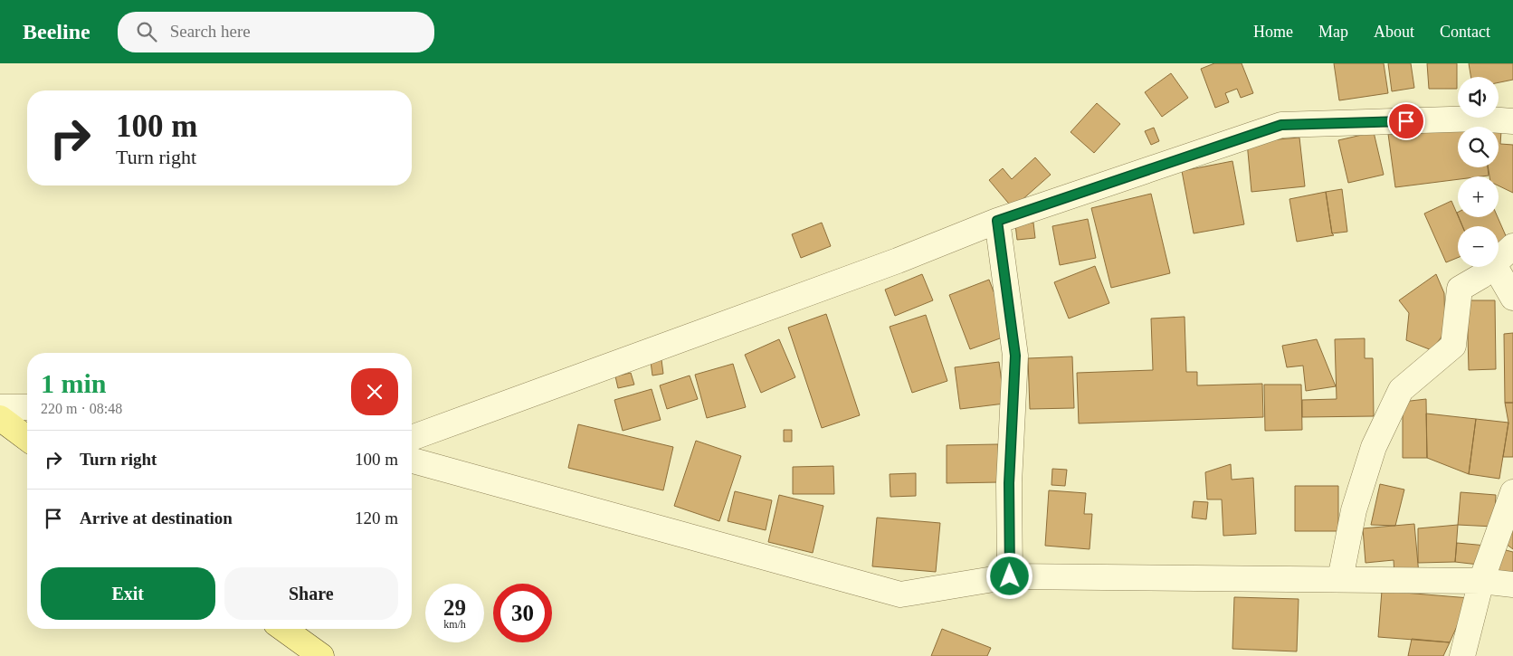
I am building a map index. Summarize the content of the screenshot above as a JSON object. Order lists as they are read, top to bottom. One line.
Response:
{"page":{"header":"Beeline","search":"Search here","nav":["Home","Map","About","Contact"],"map_buttons":["+","−"],"turn":["100 m","Turn right"],"heading":["1 min","220 m · 08:48"],"list":[{"name":"Turn right","value":"100 m"},{"name":"Arrive at destination","value":"120 m"}],"buttons":["Exit","Share"],"speed":"29 km/h","limit":"30"}}
